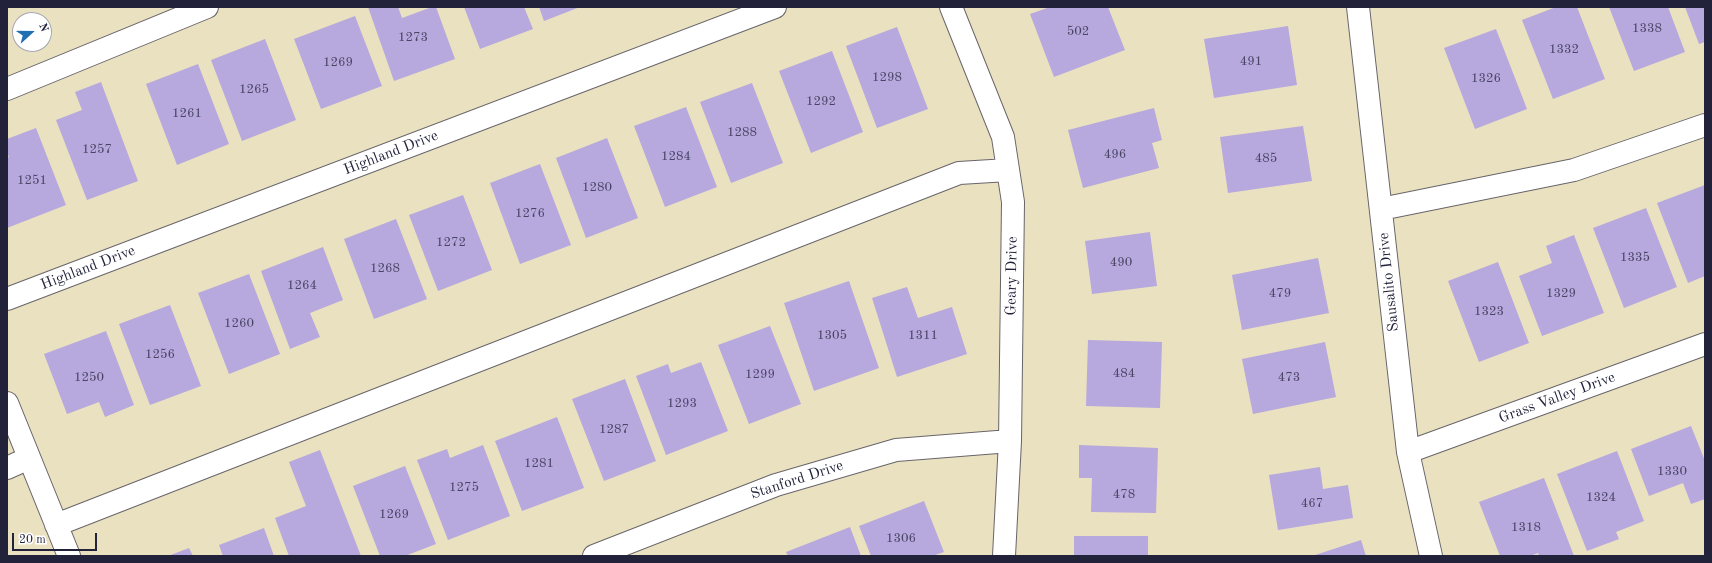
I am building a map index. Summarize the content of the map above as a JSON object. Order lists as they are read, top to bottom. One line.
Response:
{"streets":{"street":["Highland Drive","Geary Drive","Sausalito Drive","Grass Valley Drive","Stanford Drive"]},"crossings":[["Geary Drive","Stanford Drive"],["Sausalito Drive","Grass Valley Drive"]],"house_numbers":["1338","502","1273","1332","491","1269","1298","1326","1265","1292","1261","1288","1257","496","1284","485","1251","1280","1276","1272","1335","490","1268","1264","479","1329","1323","1260","1305","1311","1256","484","1299","1250","473","1293","1287","1281","1330","1275","478","1324","467","1269","1318","1306"],"scale_bar":"20 m","north":"right"}
